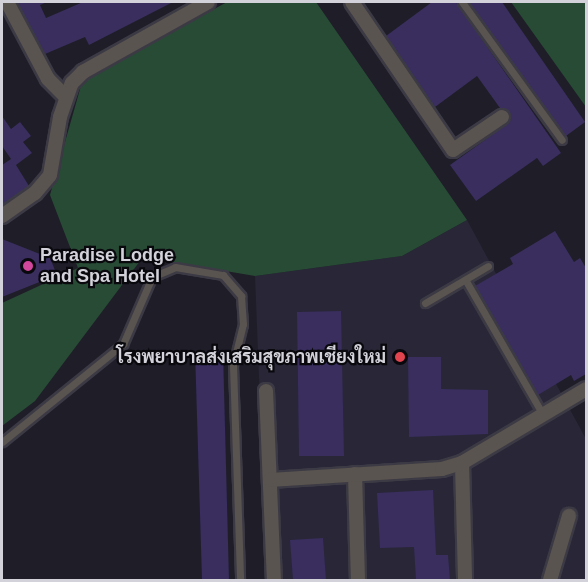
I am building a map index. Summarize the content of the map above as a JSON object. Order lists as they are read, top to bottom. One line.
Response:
{"places":["Paradise Lodge and Spa Hotel","โรงพยาบาลส่งเสริมสุขภาพเชียงใหม่"]}
